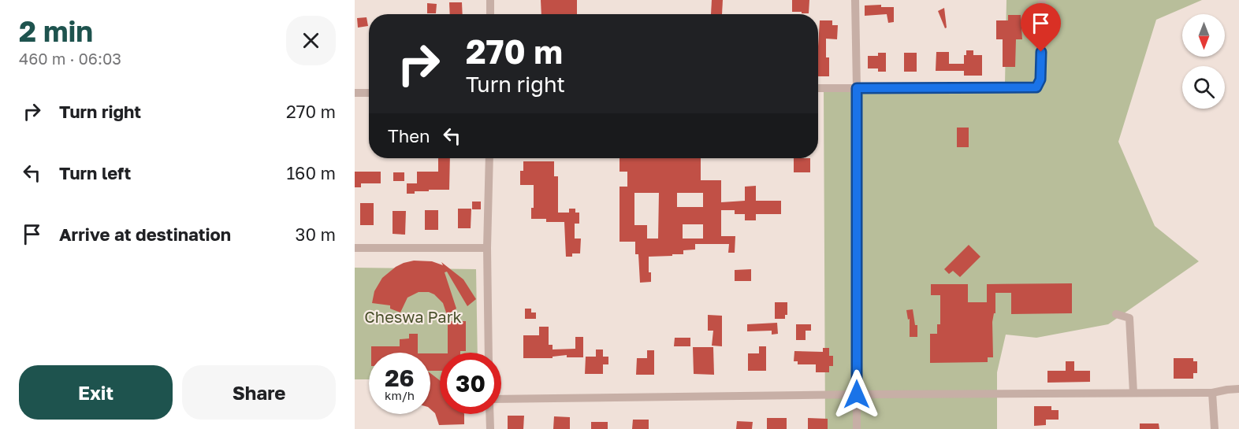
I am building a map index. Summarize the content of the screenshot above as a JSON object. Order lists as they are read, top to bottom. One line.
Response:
{"parks":["Cheswa Park"],"north":"bottom","page":{"heading":["2 min","460 m · 06:03"],"turn":["270 m","Turn right"],"list":[{"name":"Turn right","value":"270 m"},{"name":"Turn left","value":"160 m"},{"name":"Arrive at destination","value":"30 m"}],"then":"Then","speed":"26 km/h","limit":"30","buttons":["Exit","Share"]}}
